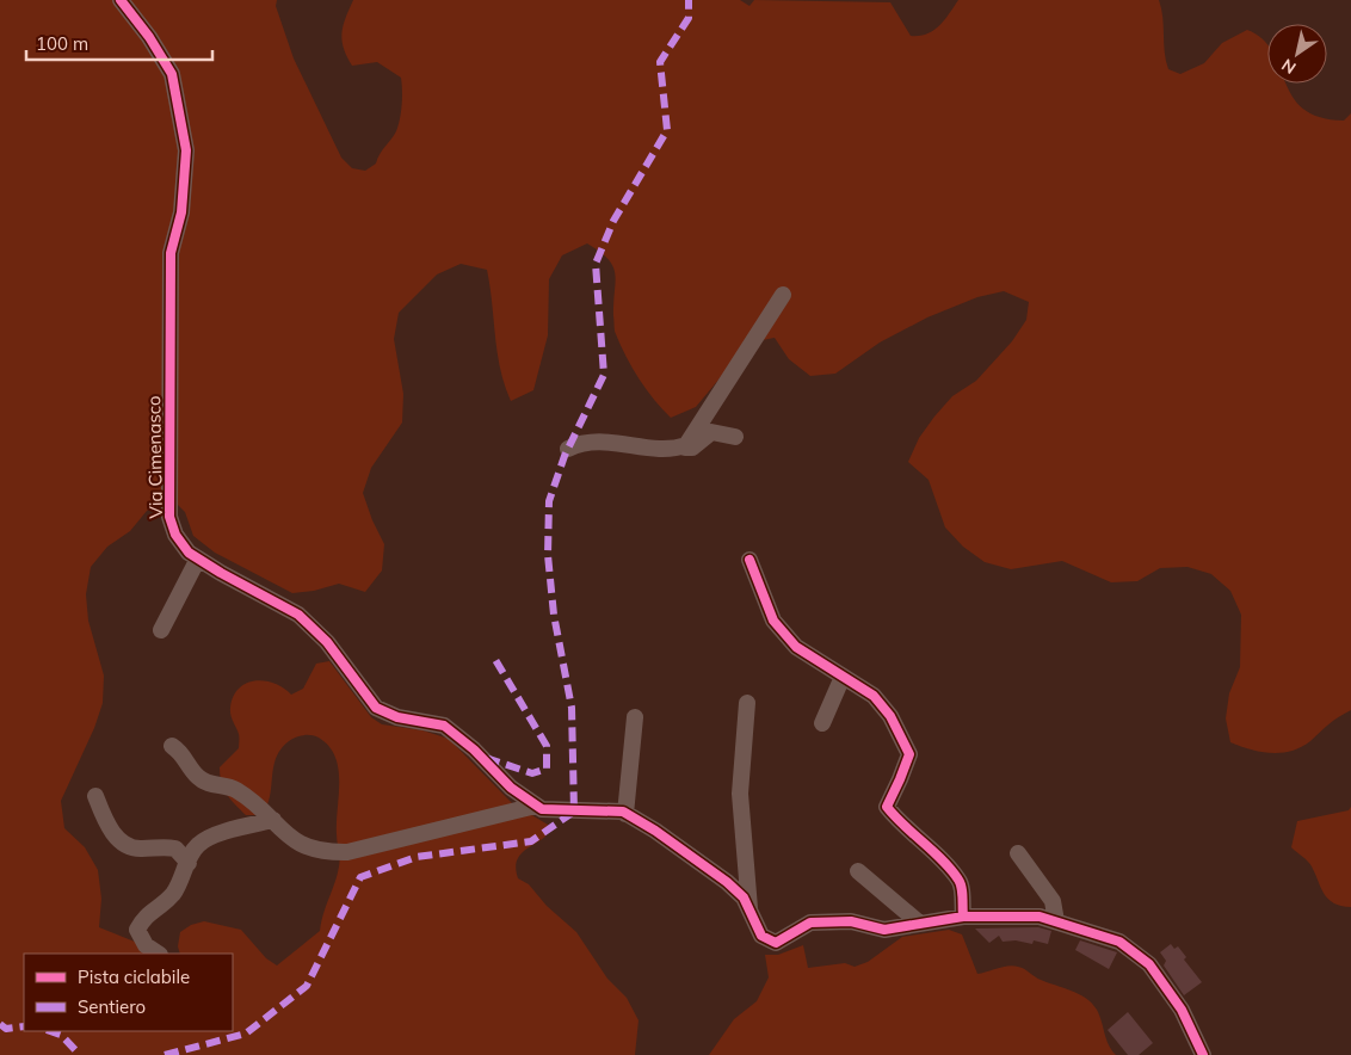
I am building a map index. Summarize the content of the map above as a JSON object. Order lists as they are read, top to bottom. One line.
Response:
{"streets":{"street":["Via Cimenasco"]},"legend":["Pista ciclabile","Sentiero"],"scale_bar":"100 m","north":"bottom left"}
